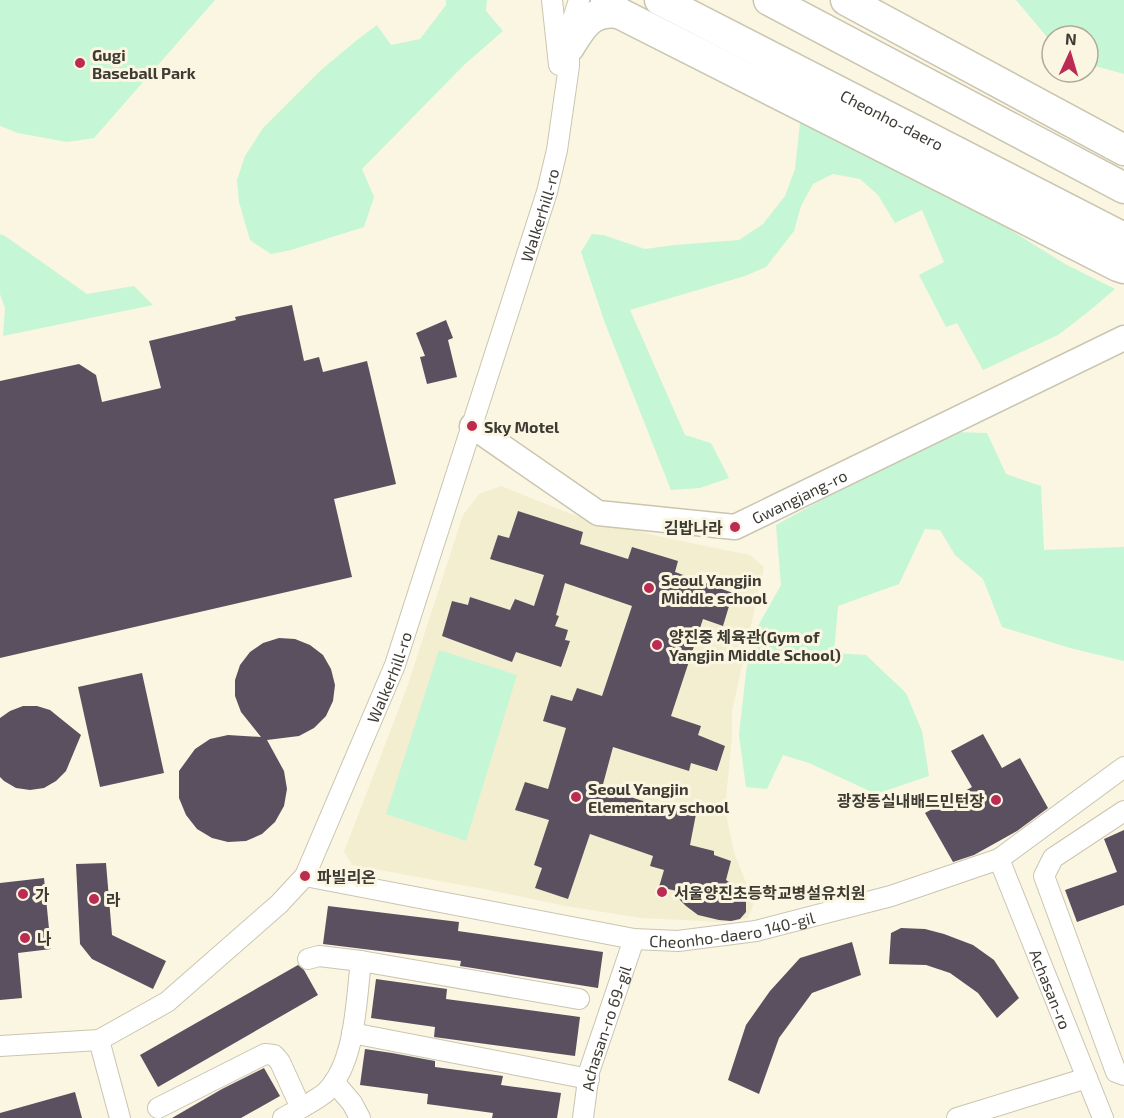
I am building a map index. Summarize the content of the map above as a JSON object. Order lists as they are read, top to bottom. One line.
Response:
{"streets":{"main road":["Cheonho-daero"],"street":["Walkerhill-ro","Gwangjang-ro","Cheonho-daero 140-gil","Achasan-ro","Achasan-ro 69-gil"]},"crossings":[["Walkerhill-ro","Gwangjang-ro"],["Walkerhill-ro","Cheonho-daero 140-gil"],["Cheonho-daero 140-gil","Achasan-ro"],["Cheonho-daero 140-gil","Achasan-ro 69-gil"]],"places":["Gugi Baseball Park","Sky Motel","김밥나라","Seoul Yangjin Middle school","양진중 체육관(Gym of Yangjin Middle School)","Seoul Yangjin Elementary school","광장동실내배드민턴장","파빌리온","서울양진초등학교병설유치원","가","라","나"],"north":"top"}
